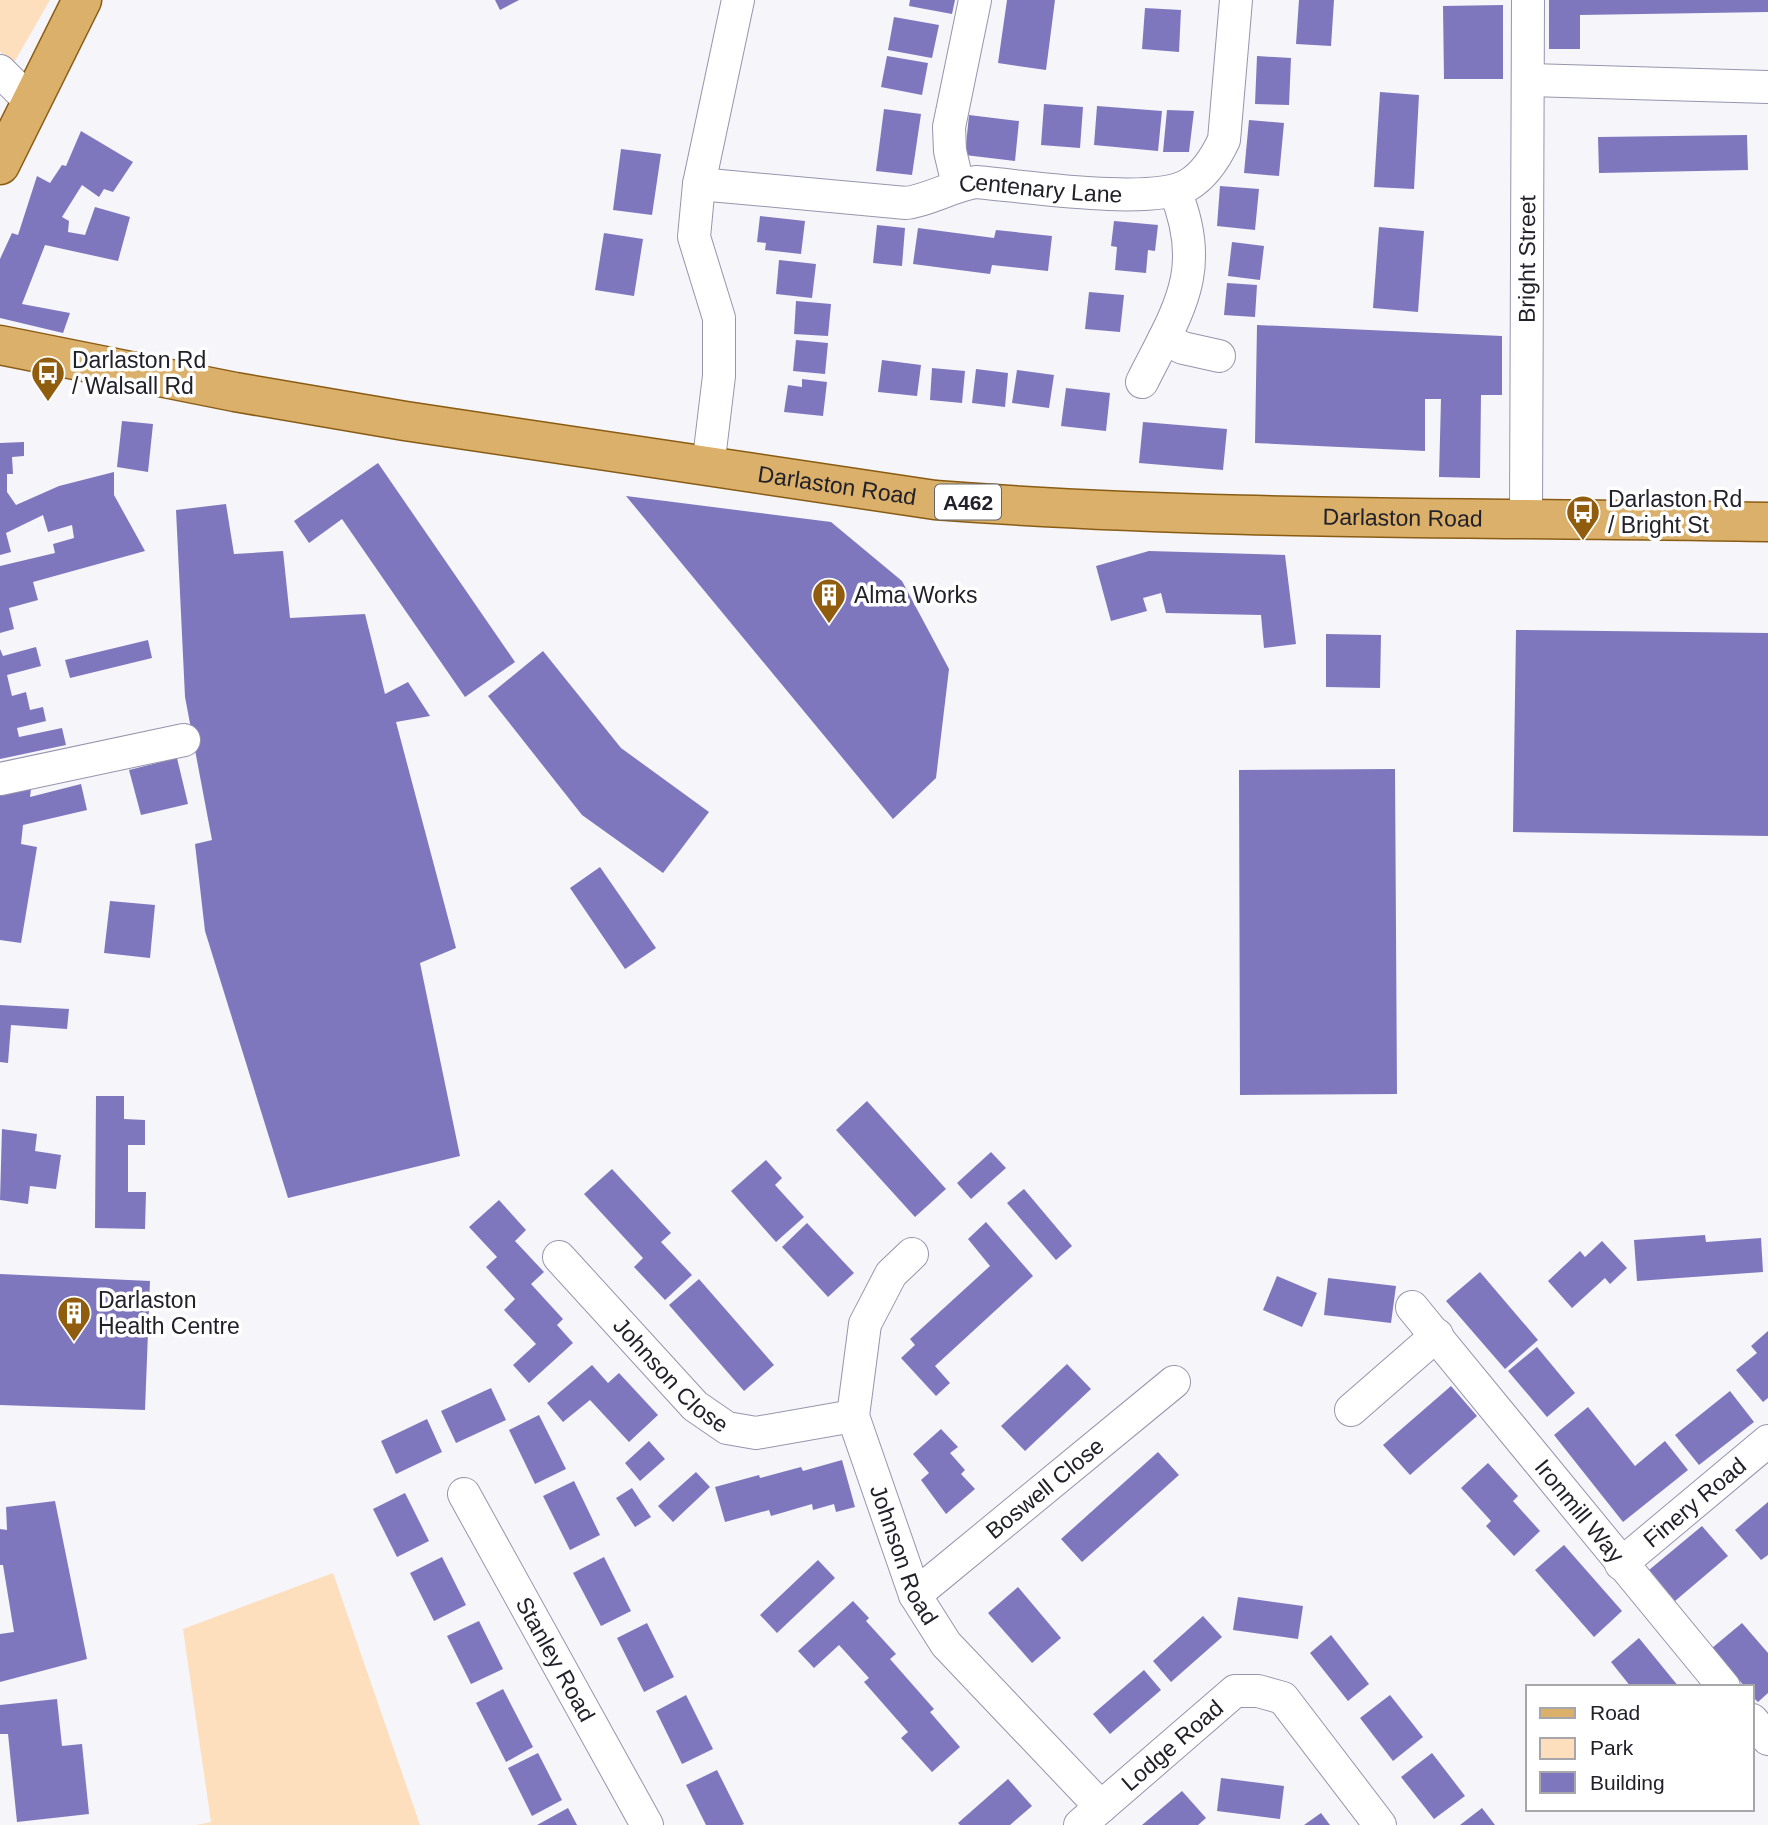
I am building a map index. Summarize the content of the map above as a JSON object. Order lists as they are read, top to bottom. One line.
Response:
{"streets":{"main road":["Darlaston Road","A462"],"street":["Centenary Lane","Bright Street","Johnson Close","Boswell Close","Finery Road","Ironmill Way","Johnson Road","Stanley Road","Lodge Road"]},"crossings":[["Bright Street","Darlaston Road"],["Johnson Close","Johnson Road"],["Boswell Close","Johnson Road"],["Finery Road","Ironmill Way"],["Johnson Road","Lodge Road"]],"places":{"bus stop":["Darlaston Rd / Walsall Rd","Darlaston Rd / Bright St"],"building":["Alma Works","Darlaston Health Centre"]},"legend":["Road","Park","Building"]}
